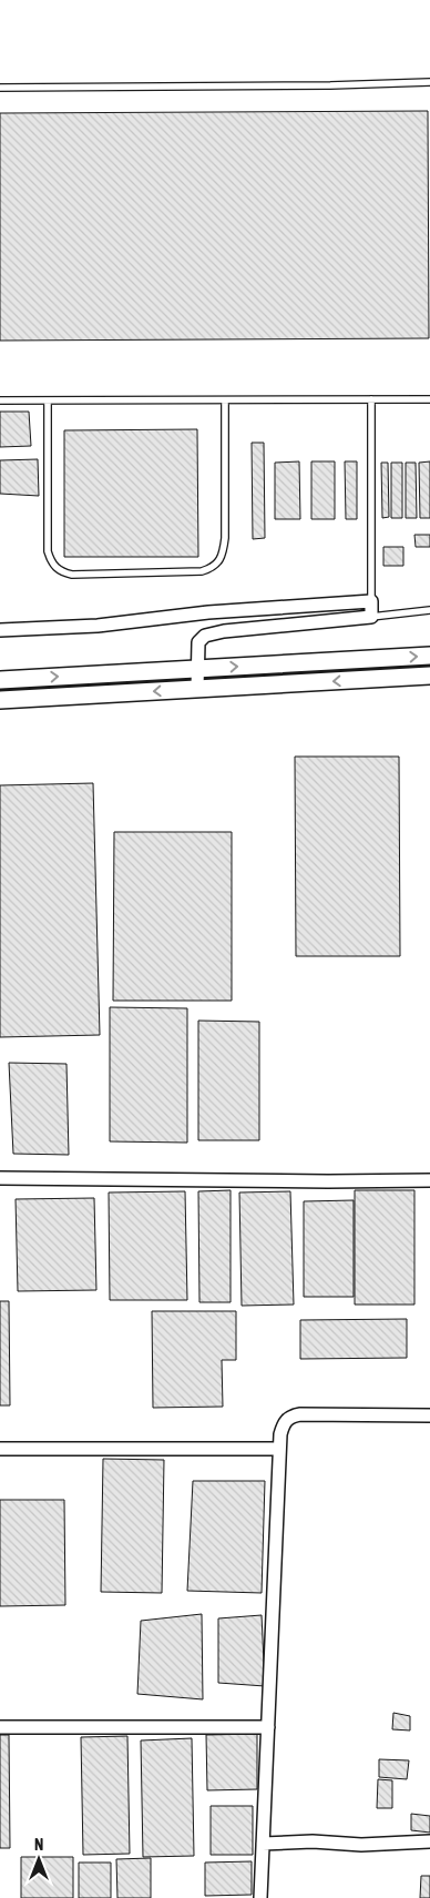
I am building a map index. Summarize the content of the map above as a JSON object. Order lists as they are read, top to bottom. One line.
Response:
{"north":"top"}
